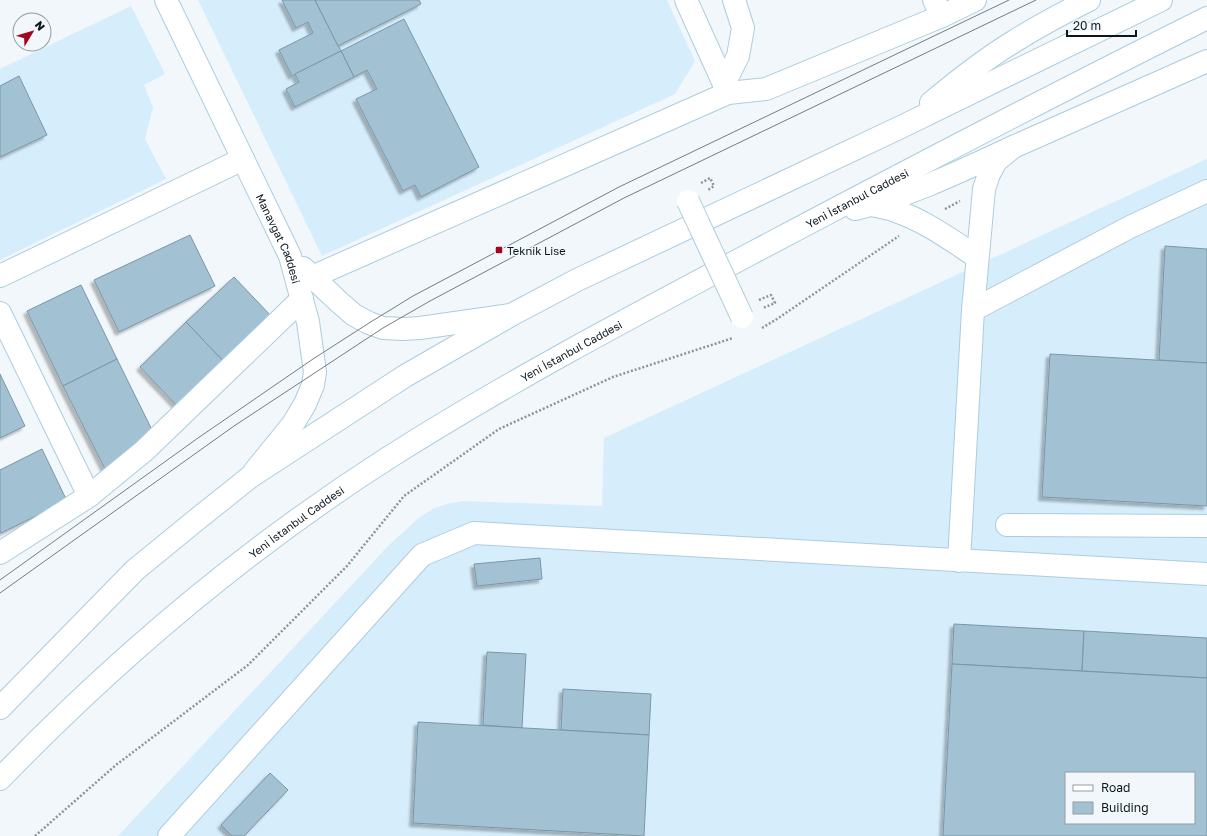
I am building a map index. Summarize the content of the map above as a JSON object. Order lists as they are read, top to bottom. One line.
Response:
{"streets":{"main road":["Yeni İstanbul Caddesi","Manavgat Caddesi"]},"places":{"transit":["Teknik Lise"]},"legend":["Road","Building"],"scale_bar":"20 m","north":"top right"}
